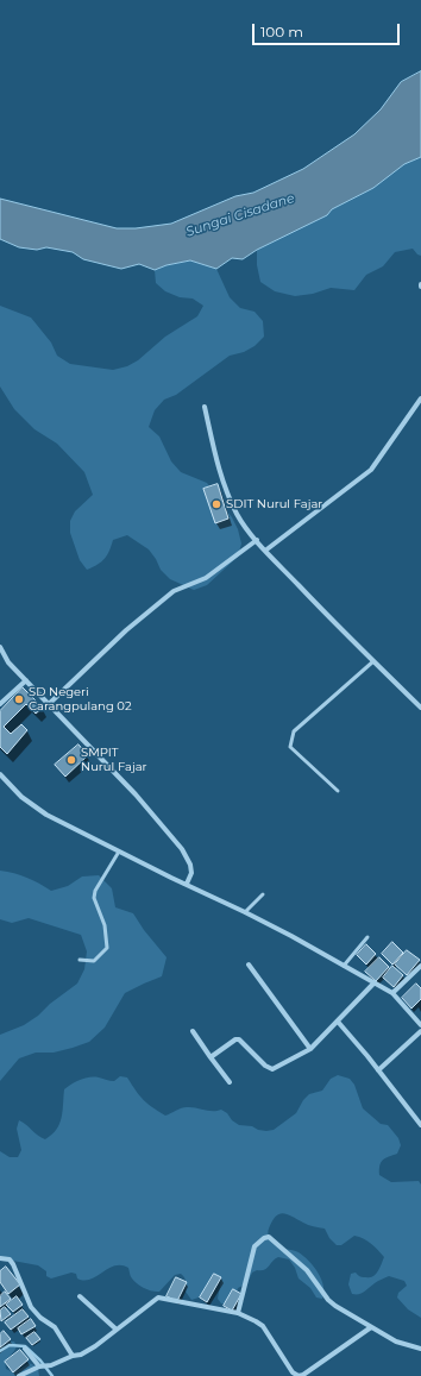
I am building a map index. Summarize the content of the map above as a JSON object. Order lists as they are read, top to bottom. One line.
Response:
{"water":["Sungai Cisadane"],"places":["SDIT Nurul Fajar","SD Negeri Carangpulang 02","SMPIT Nurul Fajar"],"scale_bar":"100 m"}
